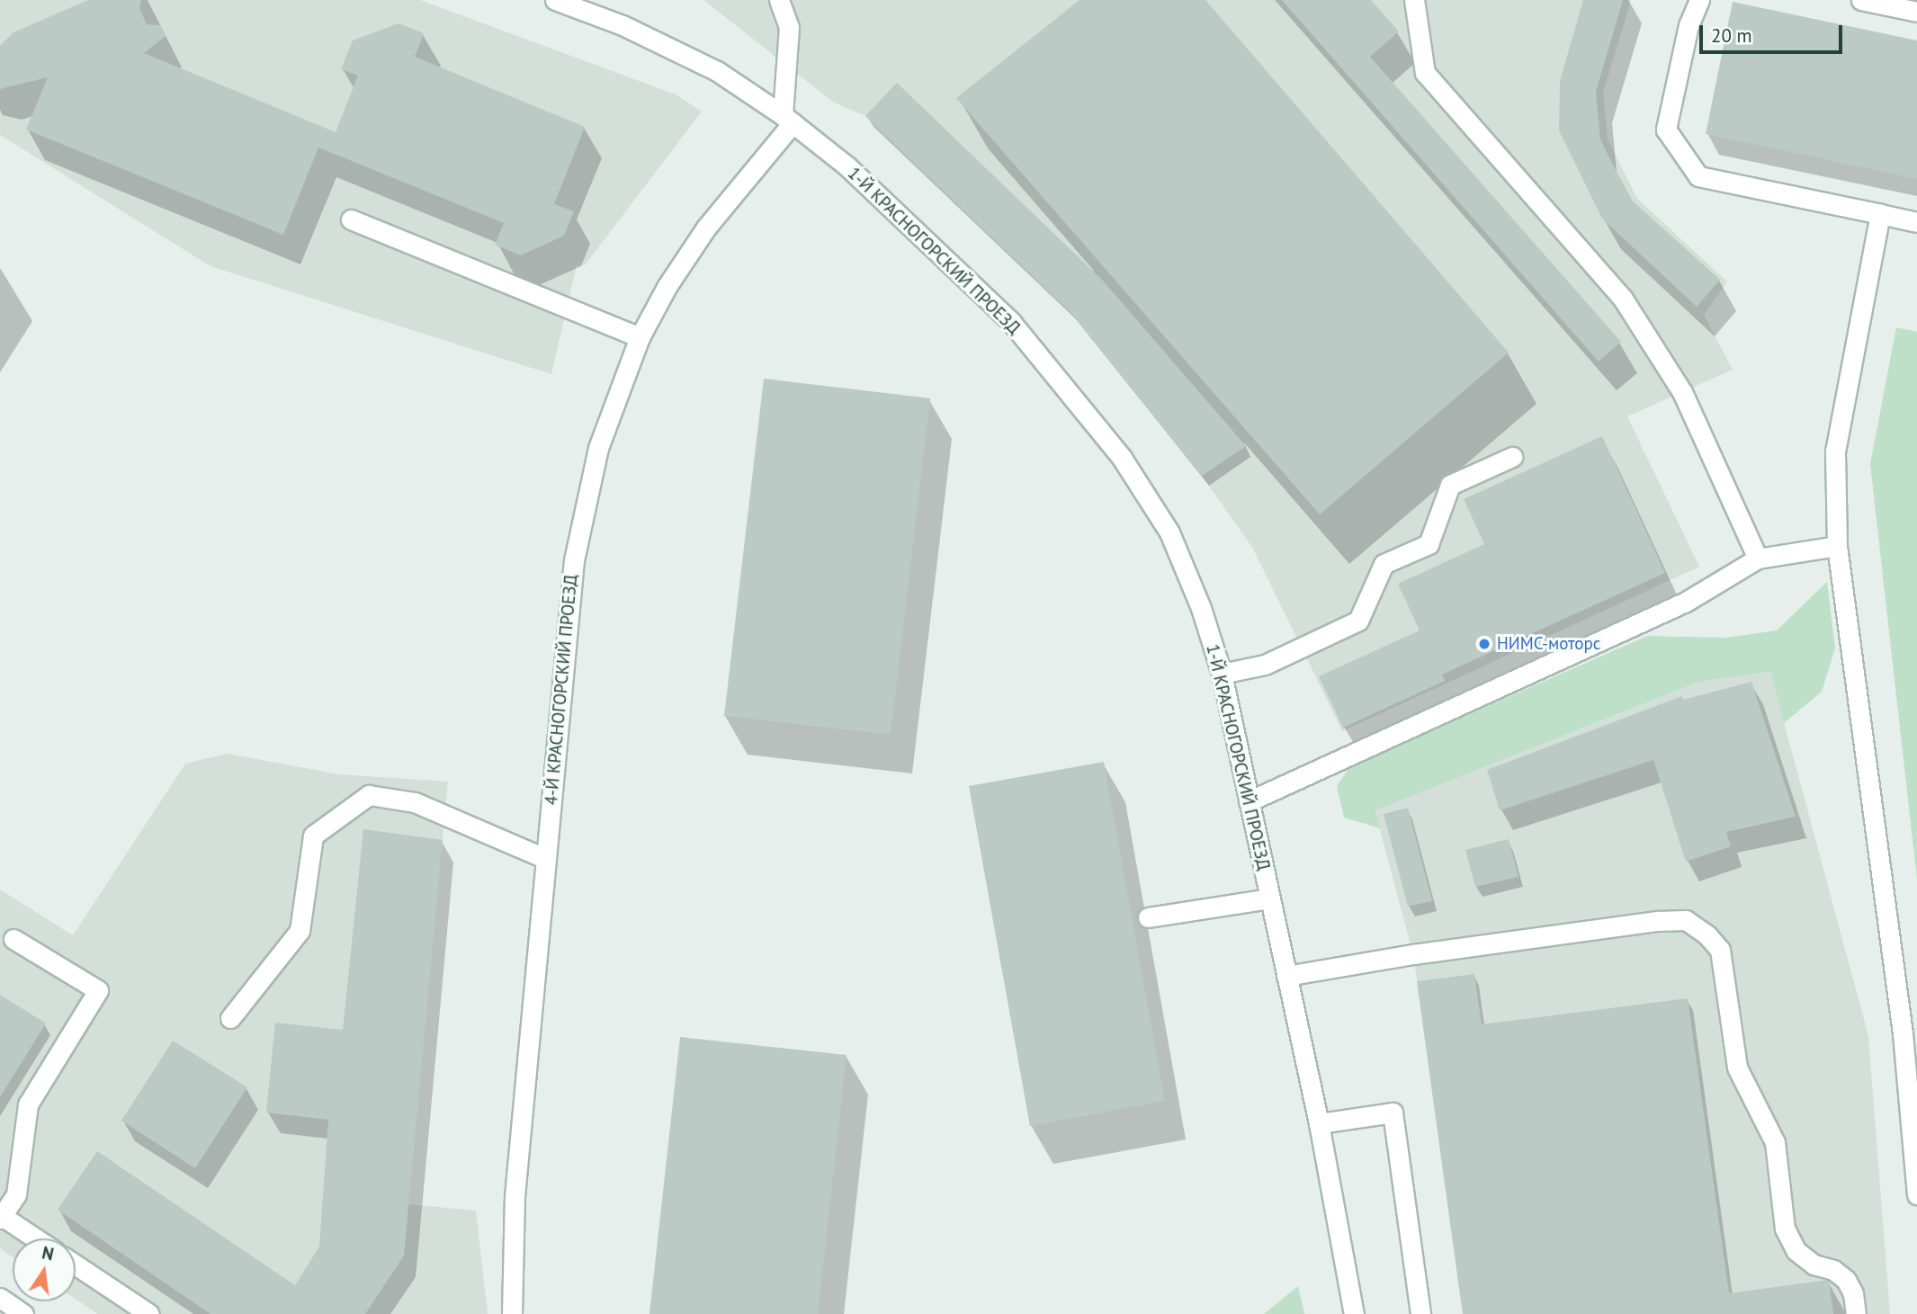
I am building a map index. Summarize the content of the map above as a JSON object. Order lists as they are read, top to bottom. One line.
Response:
{"streets":{"street":["1-Й КРАСНОГОРСКИЙ ПРОЕЗД","4-Й КРАСНОГОРСКИЙ ПРОЕЗД"]},"crossings":[["1-Й КРАСНОГОРСКИЙ ПРОЕЗД","4-Й КРАСНОГОРСКИЙ ПРОЕЗД"]],"places":["НИМС-моторс"],"scale_bar":"20 m","north":"top"}
